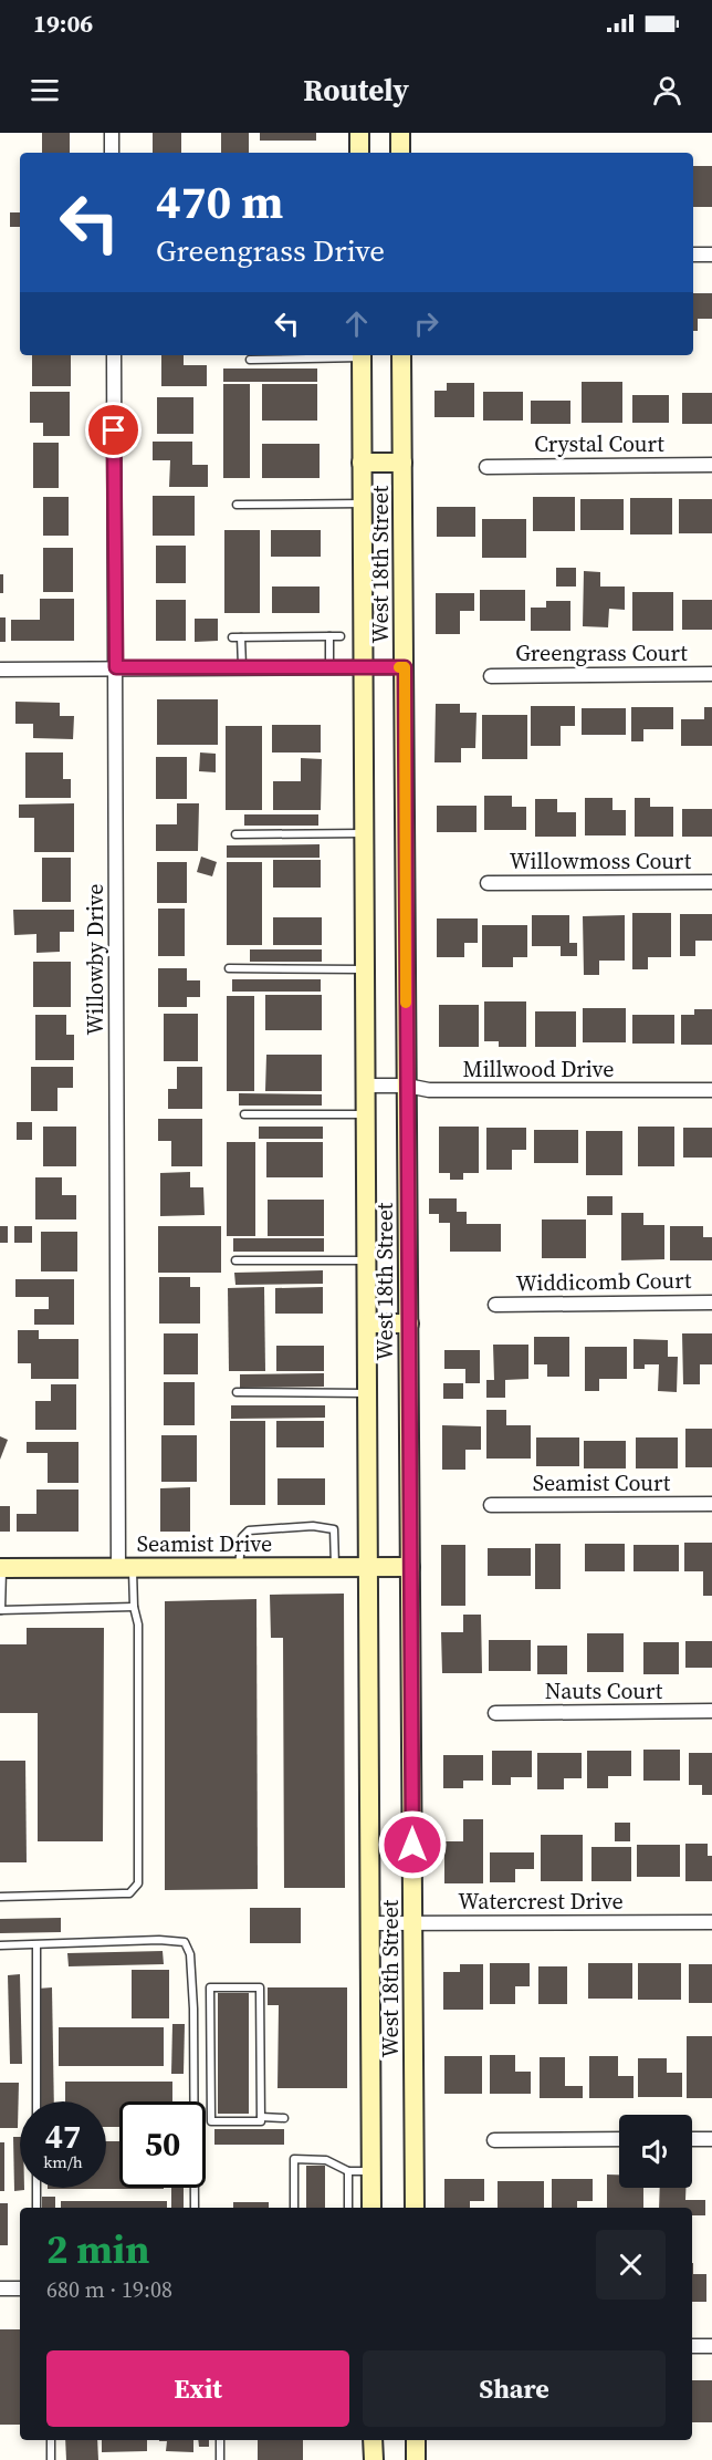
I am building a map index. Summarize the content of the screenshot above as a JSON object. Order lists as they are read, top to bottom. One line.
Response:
{"streets":{"main road":["West 18th Street","Seamist Drive"],"street":["Crystal Court","Greengrass Court","Willowmoss Court","Willowby Drive","Millwood Drive","Widdicomb Court","Seamist Court","Nauts Court","Watercrest Drive"]},"crossings":[["West 18th Street","Millwood Drive"],["West 18th Street","Seamist Drive"],["West 18th Street","Watercrest Drive"],["Willowby Drive","Seamist Drive"]],"page":{"status":"19:06","header":"Routely","turn":["470 m","Greengrass Drive"],"speed":"47 km/h","limit":"50","heading":["2 min","680 m · 19:08"],"buttons":["Exit","Share"]}}
